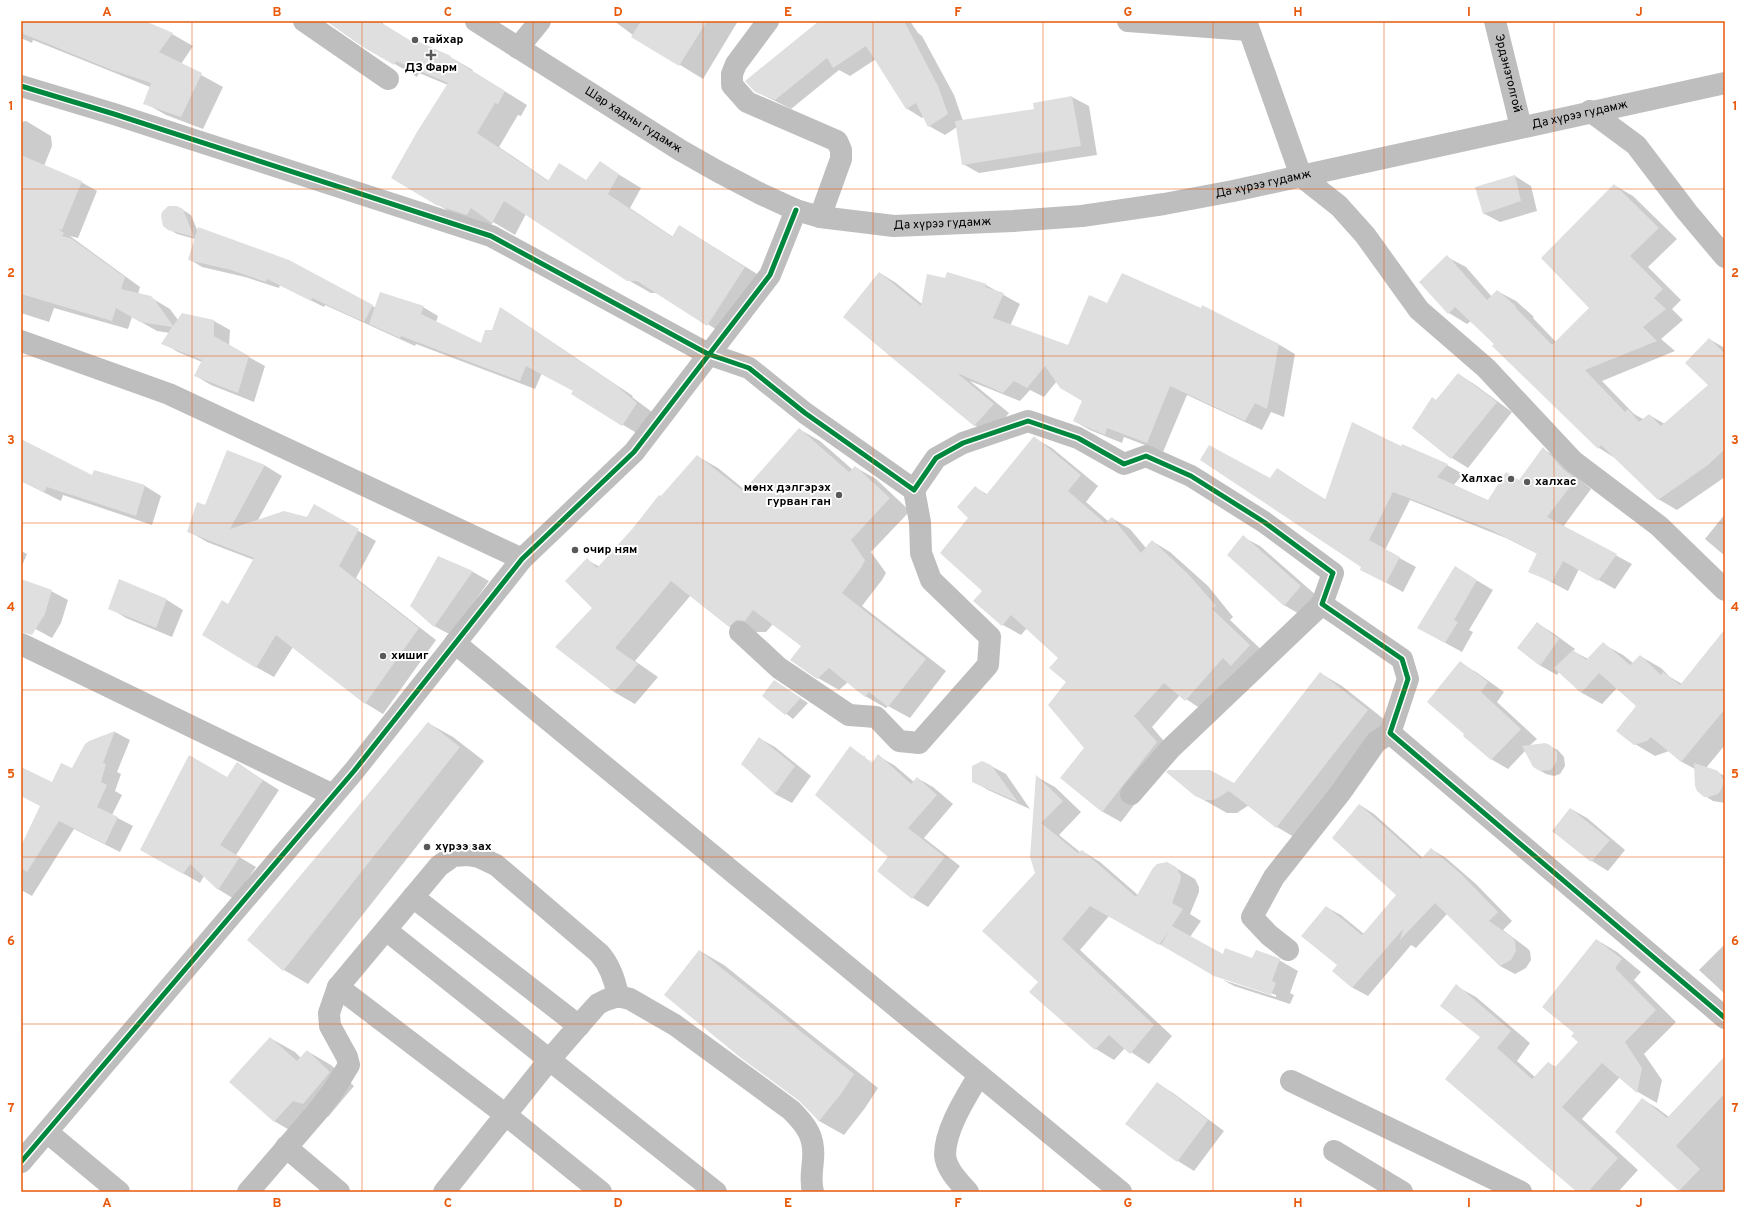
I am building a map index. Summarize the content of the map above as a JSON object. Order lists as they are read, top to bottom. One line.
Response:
{"streets":{"street":["Эрдэнэтолгой","Да хүрээ гудамж","Шар хадны гудамж"]},"crossings":[["Эрдэнэтолгой","Да хүрээ гудамж"],["Да хүрээ гудамж","Шар хадны гудамж"]],"places":{"other":["тайхар","Халхас","халхас","мөнх дэлгэрэх гурван ган","очир ням","хишиг","хүрээ зах"],"health":["ДЗ Фарм"]},"grid":{"columns":["A","B","C","D","E","F","G","H","I","J"],"rows":["1","2","3","4","5","6","7"]}}
